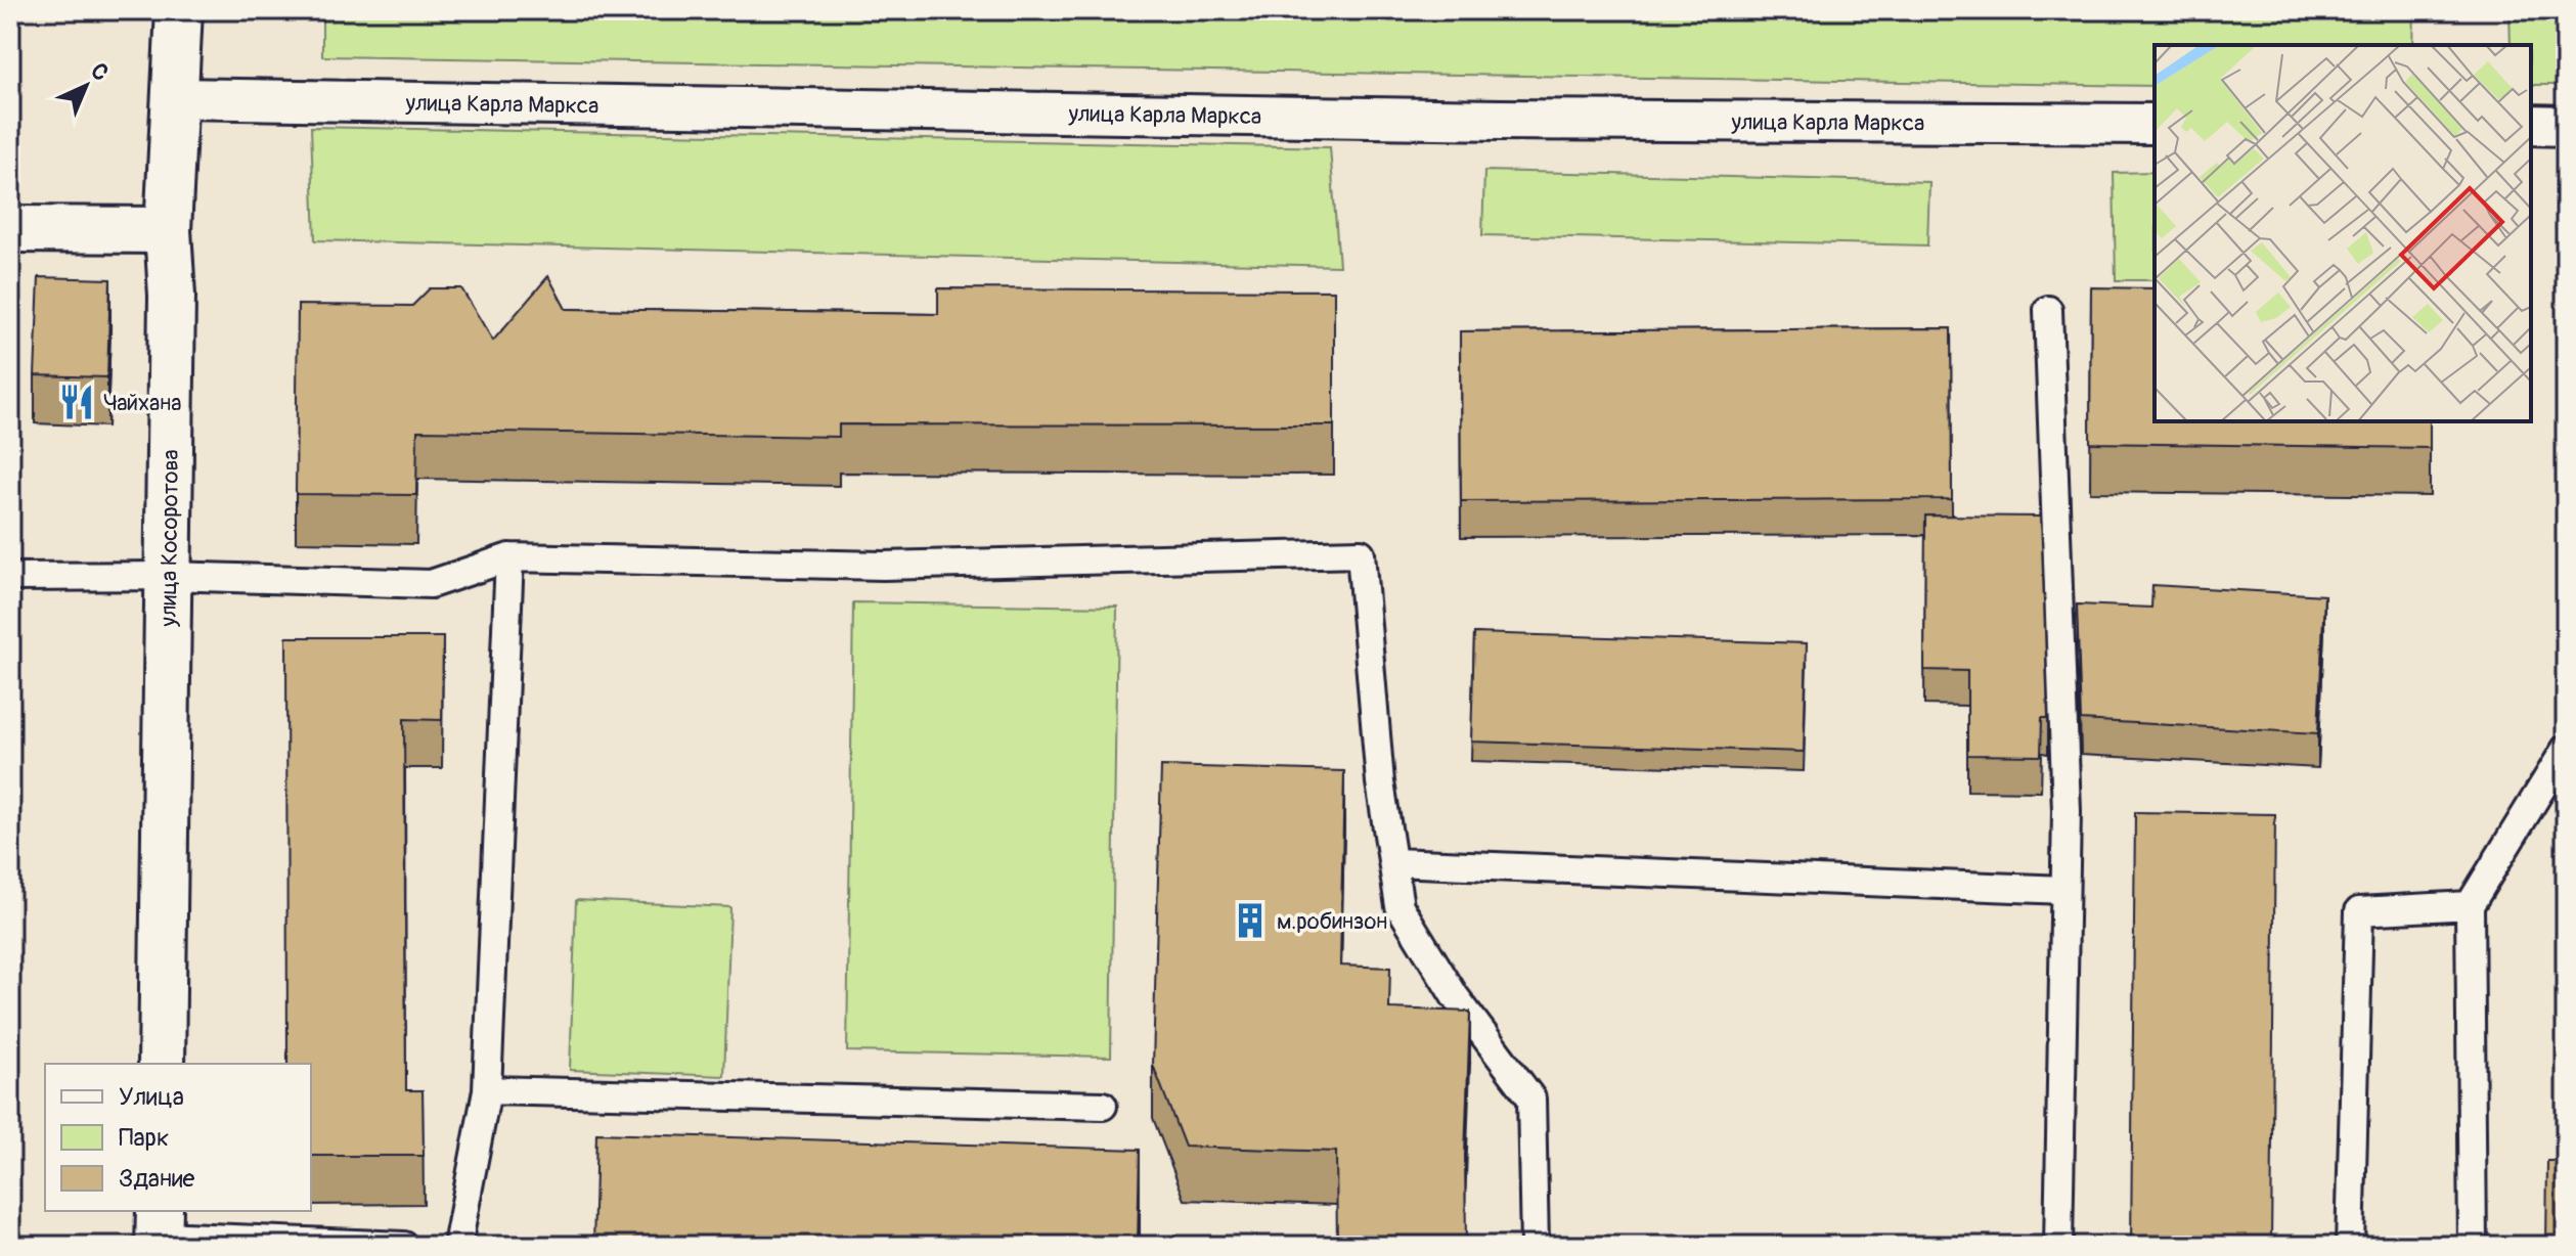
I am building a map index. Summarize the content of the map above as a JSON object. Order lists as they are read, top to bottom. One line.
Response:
{"streets":{"street":["улица Карла Маркса","улица Косоротова"]},"crossings":[["улица Карла Маркса","улица Косоротова"]],"places":{"restaurant":["Чайхана"],"building":["м.робинзон"]},"legend":["Улица","Парк","Здание"],"north":"top right"}
